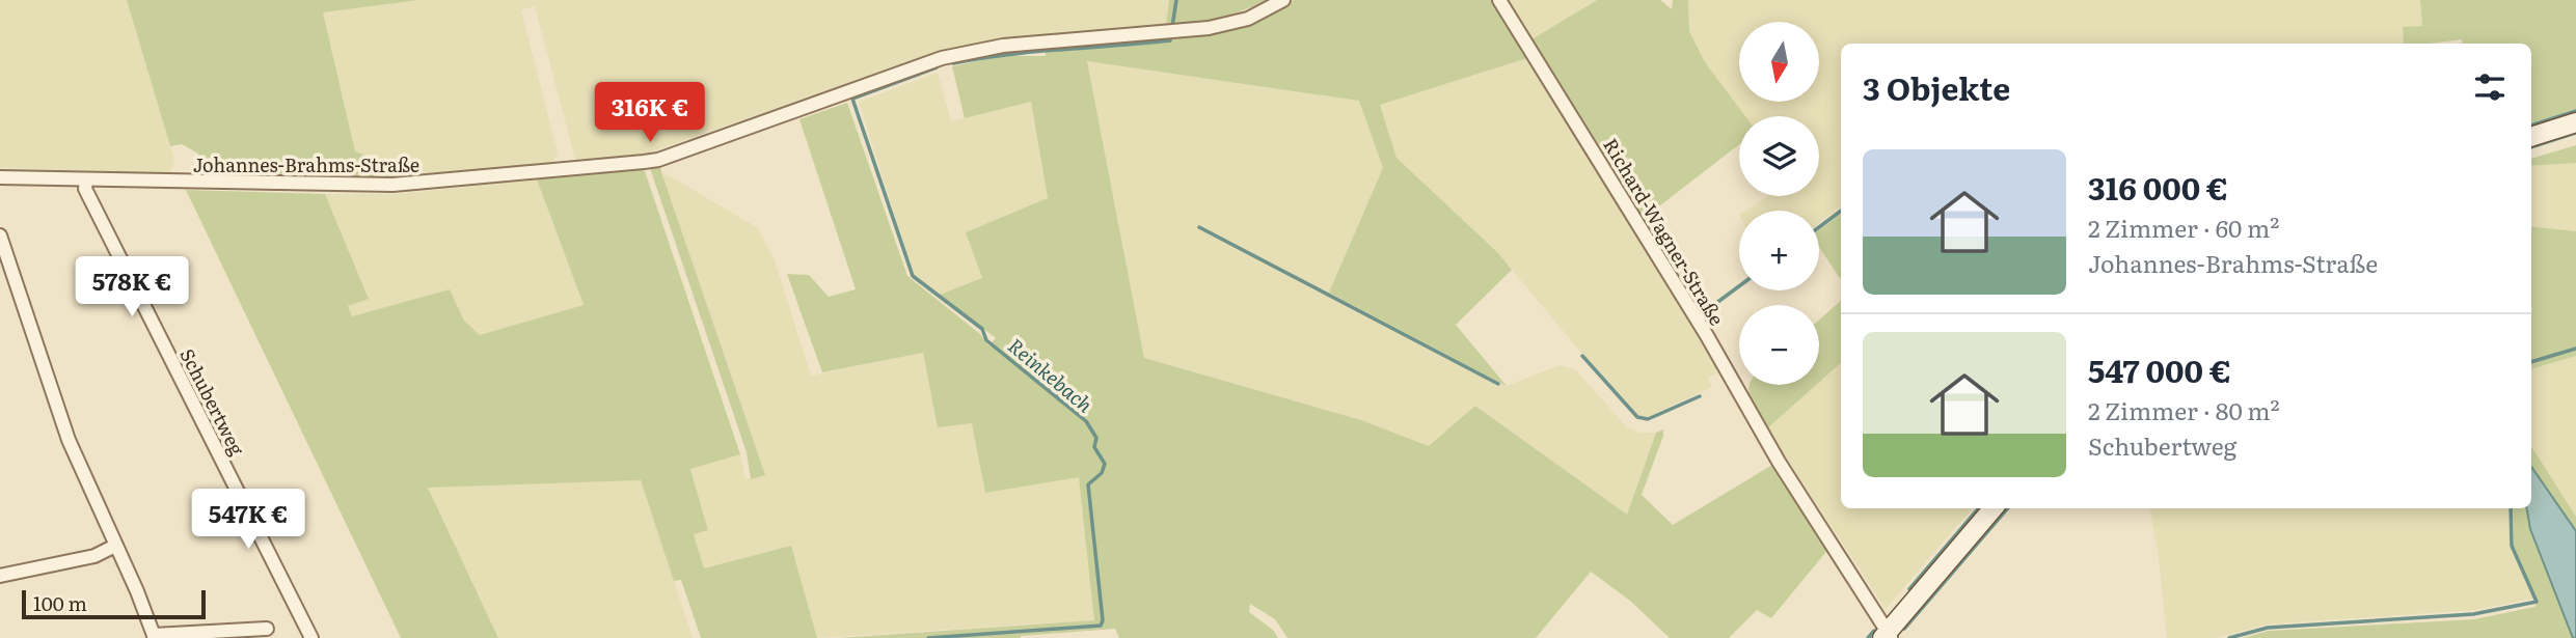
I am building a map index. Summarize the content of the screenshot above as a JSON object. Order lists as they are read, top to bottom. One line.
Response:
{"streets":{"street":["Johannes-Brahms-Straße","Richard-Wagner-Straße","Schubertweg"]},"crossings":[["Johannes-Brahms-Straße","Schubertweg"]],"water":["Reinkebach"],"scale_bar":"100 m","north":"bottom","page":{"map_buttons":["+","−"],"heading":"3 Objekte","price":["316K €","578K €","547K €"],"list":[{"name":"316 000 €","note":"2 Zimmer · 60 m² · Johannes-Brahms-Straße"},{"name":"547 000 €","note":"2 Zimmer · 80 m² · Schubertweg"}],"scale":"100 m"}}
